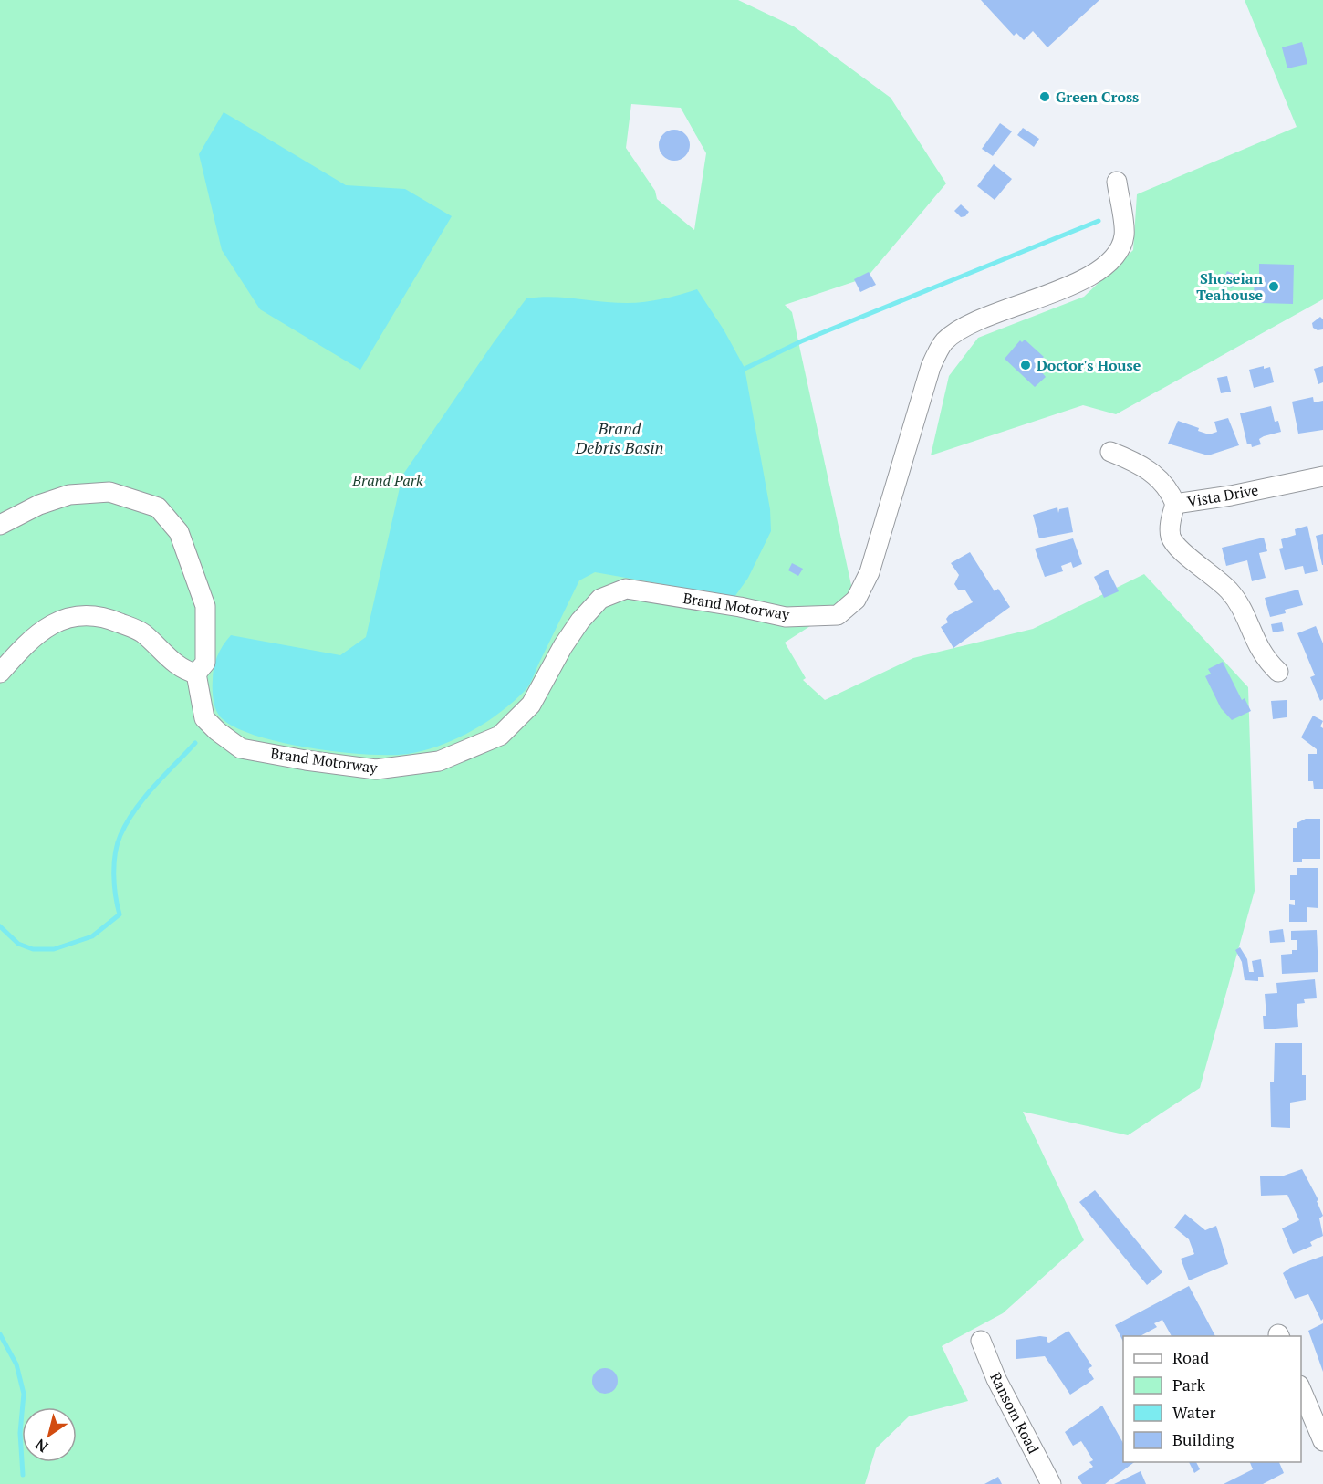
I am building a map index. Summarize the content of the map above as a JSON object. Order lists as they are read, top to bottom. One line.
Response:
{"streets":{"street":["Vista Drive","Brand Motorway","Ransom Road"]},"water":["Brand Debris Basin"],"parks":["Brand Park"],"places":["Green Cross","Shoseian Teahouse","Doctor's House"],"legend":["Road","Park","Water","Building"],"north":"bottom left"}
